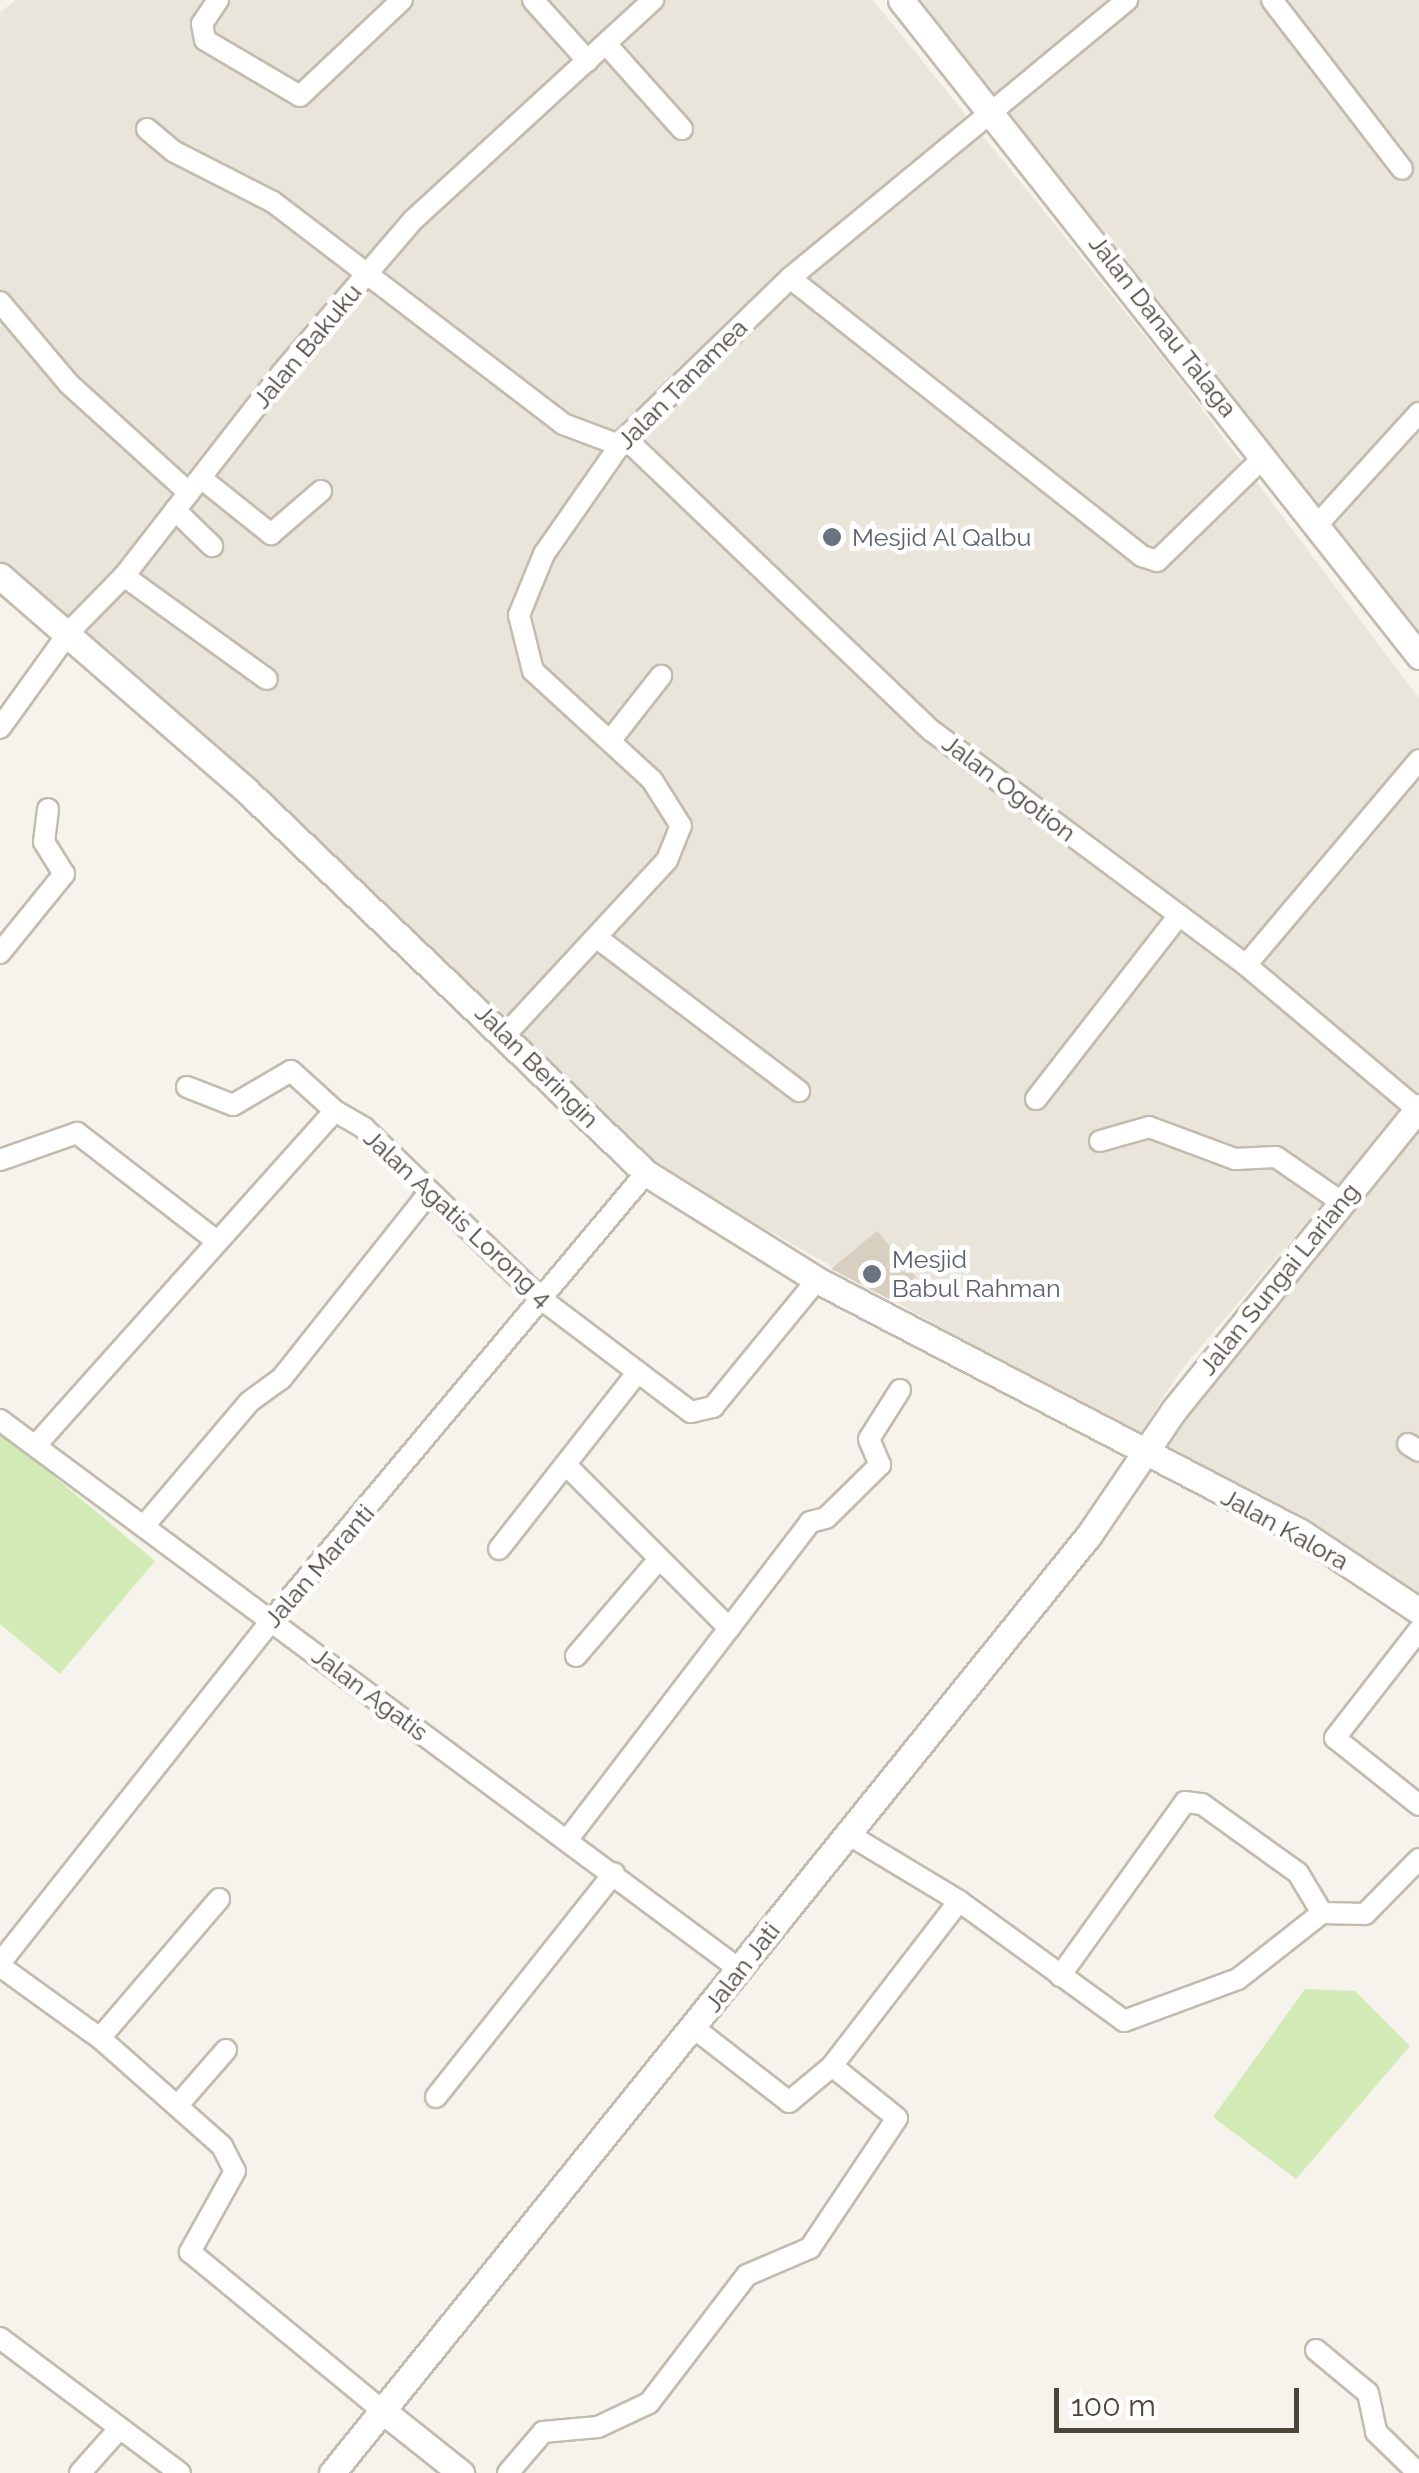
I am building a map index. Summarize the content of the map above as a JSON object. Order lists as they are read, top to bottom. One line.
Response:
{"streets":{"street":["Jalan Danau Talaga","Jalan Bakuku","Jalan Tanamea","Jalan Ogotion","Jalan Beringin","Jalan Agatis Lorong 4","Jalan Sungai Lariang","Jalan Kalora","Jalan Maranti","Jalan Agatis","Jalan Jati"]},"crossings":[["Jalan Danau Talaga","Jalan Tanamea"],["Jalan Bakuku","Jalan Beringin"],["Jalan Tanamea","Jalan Ogotion"],["Jalan Tanamea","Jalan Beringin"],["Jalan Ogotion","Jalan Sungai Lariang"],["Jalan Beringin","Jalan Agatis Lorong 4"],["Jalan Beringin","Jalan Sungai Lariang"],["Jalan Beringin","Jalan Kalora"],["Jalan Beringin","Jalan Maranti"],["Jalan Beringin","Jalan Jati"],["Jalan Agatis Lorong 4","Jalan Maranti"],["Jalan Sungai Lariang","Jalan Kalora"],["Jalan Sungai Lariang","Jalan Jati"],["Jalan Kalora","Jalan Jati"],["Jalan Maranti","Jalan Agatis"],["Jalan Agatis","Jalan Jati"]],"places":["Mesjid Al Qalbu","Mesjid Babul Rahman"],"scale_bar":"100 m"}
